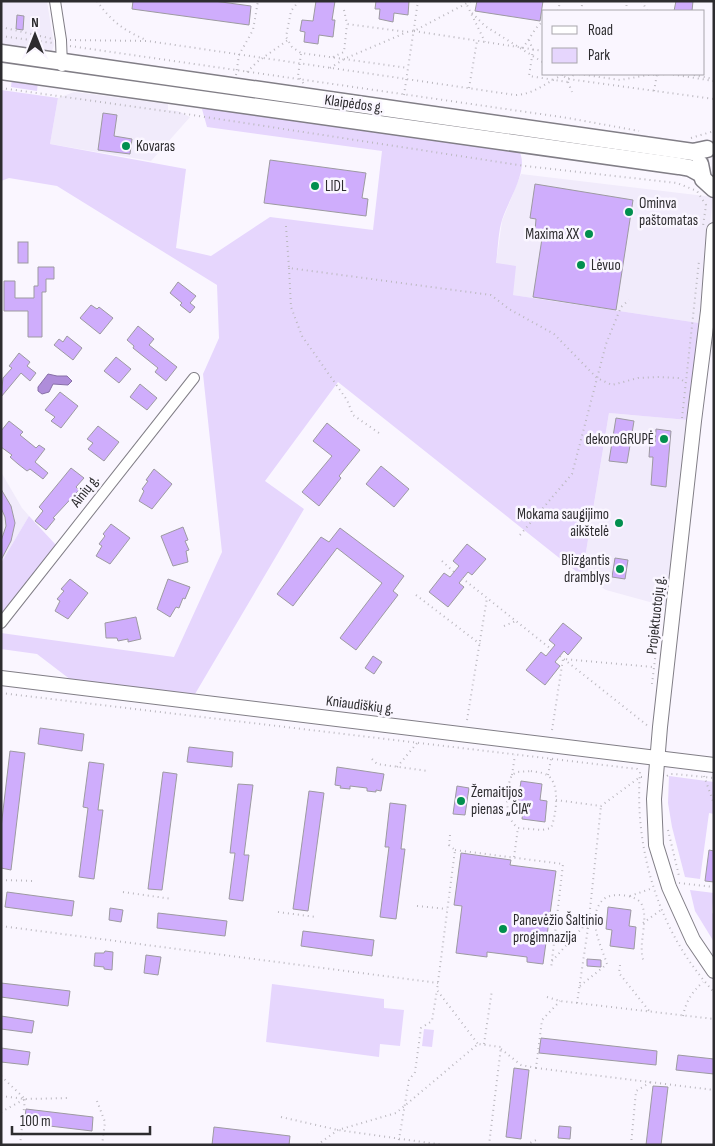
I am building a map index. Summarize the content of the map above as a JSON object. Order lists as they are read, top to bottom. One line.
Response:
{"streets":{"highway":["Klaipėdos g."],"main road":["Projektuotojų g.","Kniaudiškių g."],"street":["Ainių g."]},"crossings":[["Projektuotojų g.","Kniaudiškių g."]],"places":["Kovaras","LIDL","Ominva paštomatas","Maxima XX","Lėvuo","dekoroGRUPĖ","Mokama saugijimo aikštelė","Blizgantis dramblys","Žemaitijos pienas „ČIA“","Panevėžio Šaltinio progimnazija"],"legend":["Road","Park"],"scale_bar":"100 m","north":"top"}
